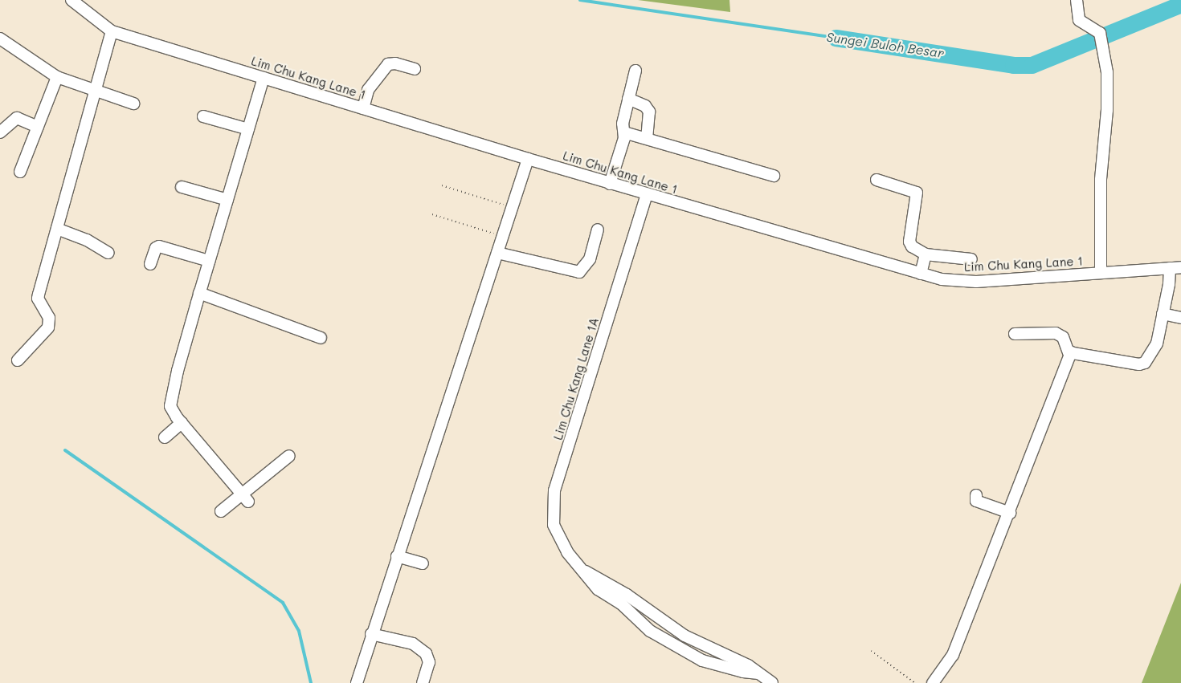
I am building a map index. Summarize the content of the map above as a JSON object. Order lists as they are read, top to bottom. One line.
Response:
{"streets":{"street":["Lim Chu Kang Lane 1","Lim Chu Kang Lane 1A"]},"crossings":[["Lim Chu Kang Lane 1","Lim Chu Kang Lane 1A"]],"water":["Sungei Buloh Besar"]}
